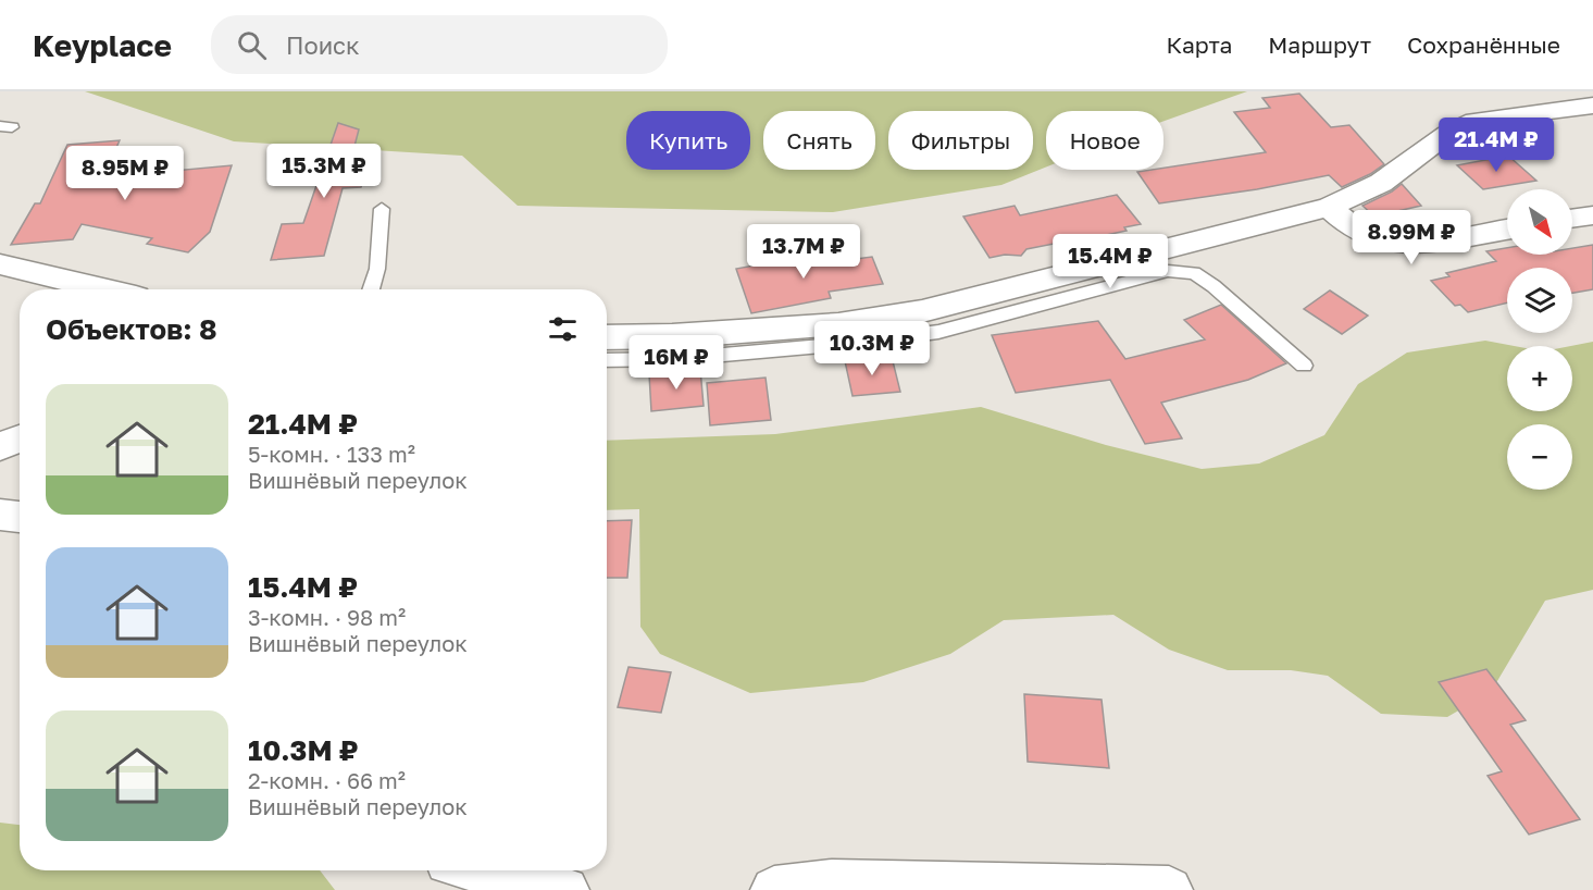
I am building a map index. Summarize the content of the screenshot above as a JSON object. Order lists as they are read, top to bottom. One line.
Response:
{"north":"bottom right","page":{"header":"Keyplace","search":"Поиск","nav":["Карта","Маршрут","Сохранённые"],"chip":["Купить","Снять","Фильтры","Новое"],"price":["21.4M ₽","15.3M ₽","8.95M ₽","8.99M ₽","13.7M ₽","15.4M ₽","10.3M ₽","16M ₽"],"map_buttons":["+","−"],"heading":"Объектов: 8","list":[{"name":"21.4M ₽","note":"5-комн. · 133 m² · Вишнёвый переулок"},{"name":"15.4M ₽","note":"3-комн. · 98 m² · Вишнёвый переулок"},{"name":"10.3M ₽","note":"2-комн. · 66 m² · Вишнёвый переулок"}]}}
